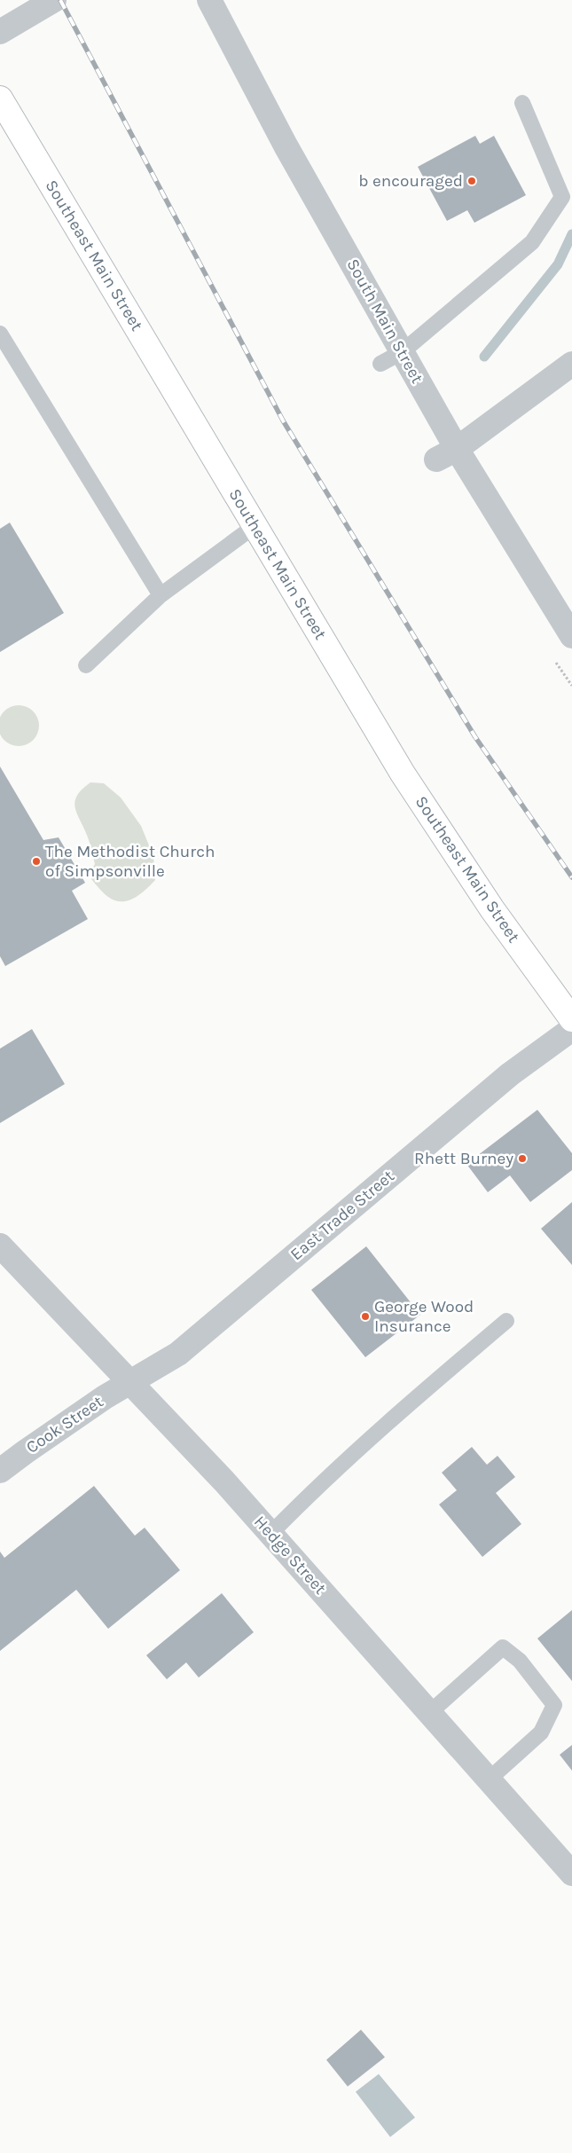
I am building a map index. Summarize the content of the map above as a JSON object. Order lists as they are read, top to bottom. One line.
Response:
{"streets":{"main road":["Southeast Main Street"],"street":["South Main Street","East Trade Street","Cook Street","Hedge Street"]},"crossings":[["East Trade Street","Cook Street"],["East Trade Street","Hedge Street"],["Cook Street","Hedge Street"]],"places":["b encouraged","The Methodist Church of Simpsonville","Rhett Burney","George Wood Insurance"]}
